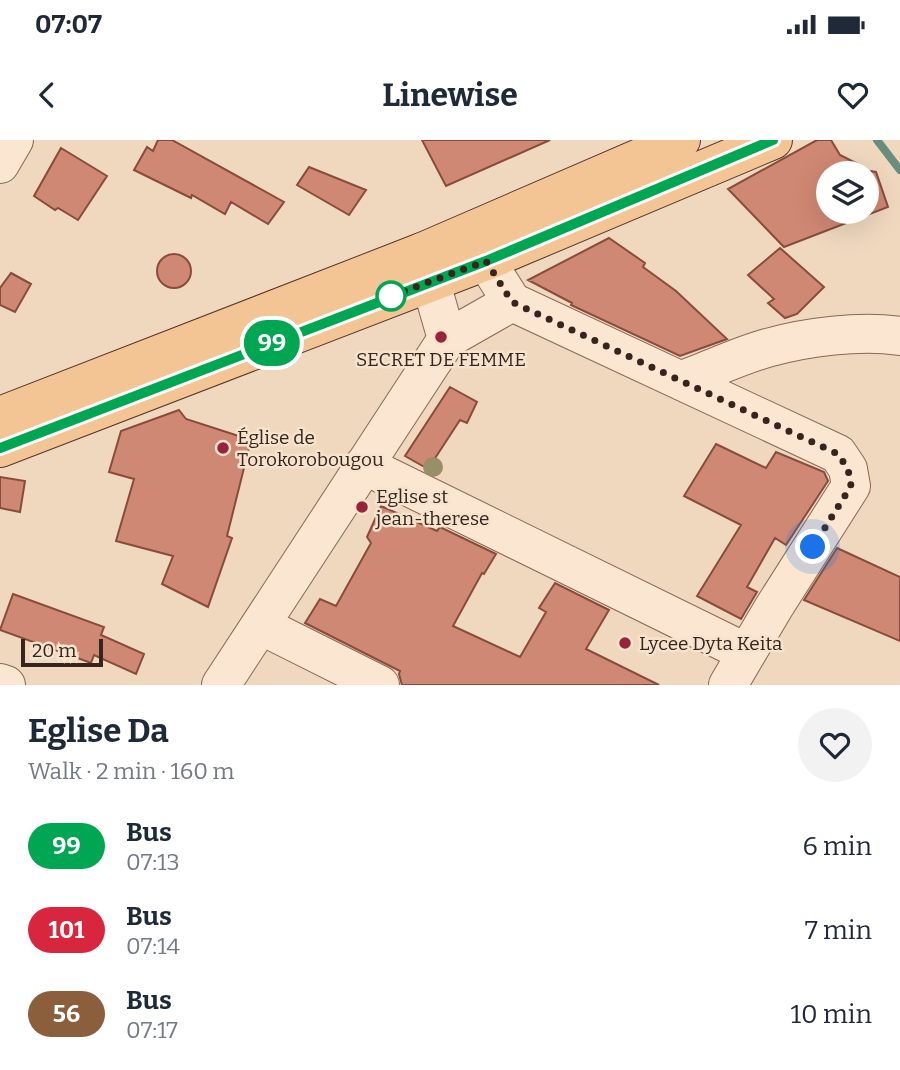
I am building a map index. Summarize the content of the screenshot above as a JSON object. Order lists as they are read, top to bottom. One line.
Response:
{"places":["SECRET DE FEMME","Église de Torokorobougou","Eglise st jean-therese","Lycee Dyta Keita"],"lines":["bus line 99"],"scale_bar":"20 m","page":{"status":"07:07","header":"Linewise","on_map":"99","scale":"20 m","heading":["Eglise Da","Walk · 2 min · 160 m"],"list":[{"mark":"99","name":"Bus","note":"07:13","value":"6 min"},{"mark":"101","name":"Bus","note":"07:14","value":"7 min"},{"mark":"56","name":"Bus","note":"07:17","value":"10 min"}]}}
